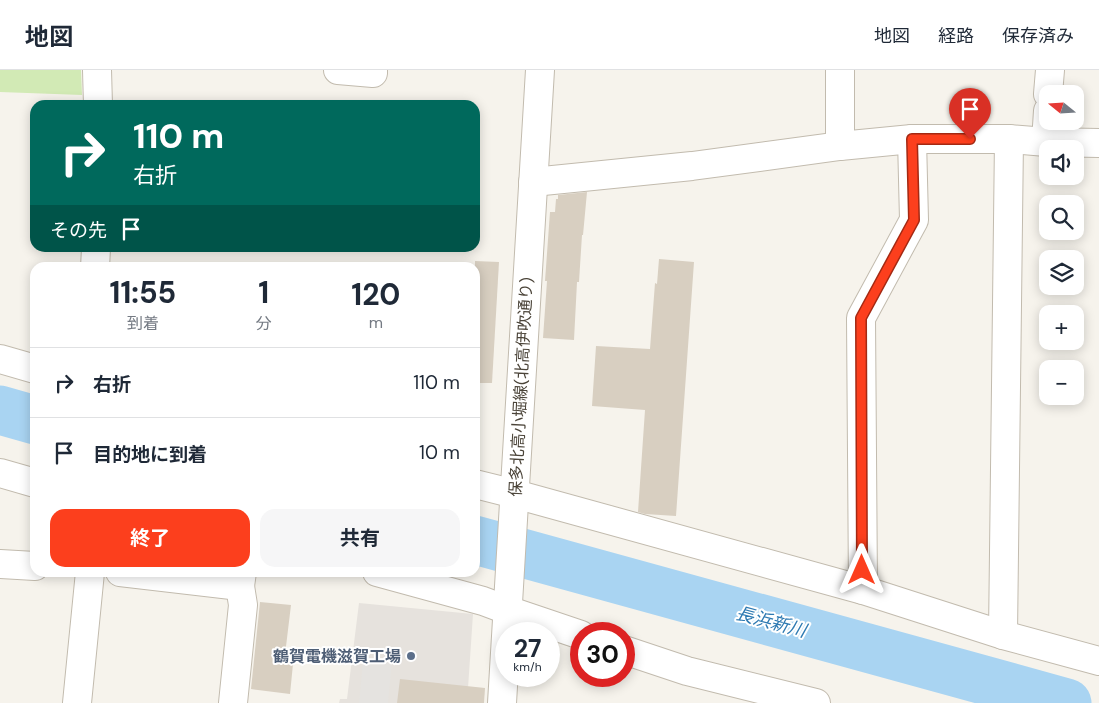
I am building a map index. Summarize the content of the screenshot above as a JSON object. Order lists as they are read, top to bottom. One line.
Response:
{"streets":{"street":["保多北高小堀線(北高伊吹通り)"]},"water":["長浜新川"],"places":["鶴賀電機滋賀工場"],"north":"left","page":{"header":"地図","nav":["地図","経路","保存済み"],"map_buttons":["+","−"],"turn":["110 m","右折"],"then":"その先","eta":["11:55","到着","1","分","120","m"],"list":[{"name":"右折","value":"110 m"},{"name":"目的地に到着","value":"10 m"}],"buttons":["終了","共有"],"speed":"27 km/h","limit":"30"}}
